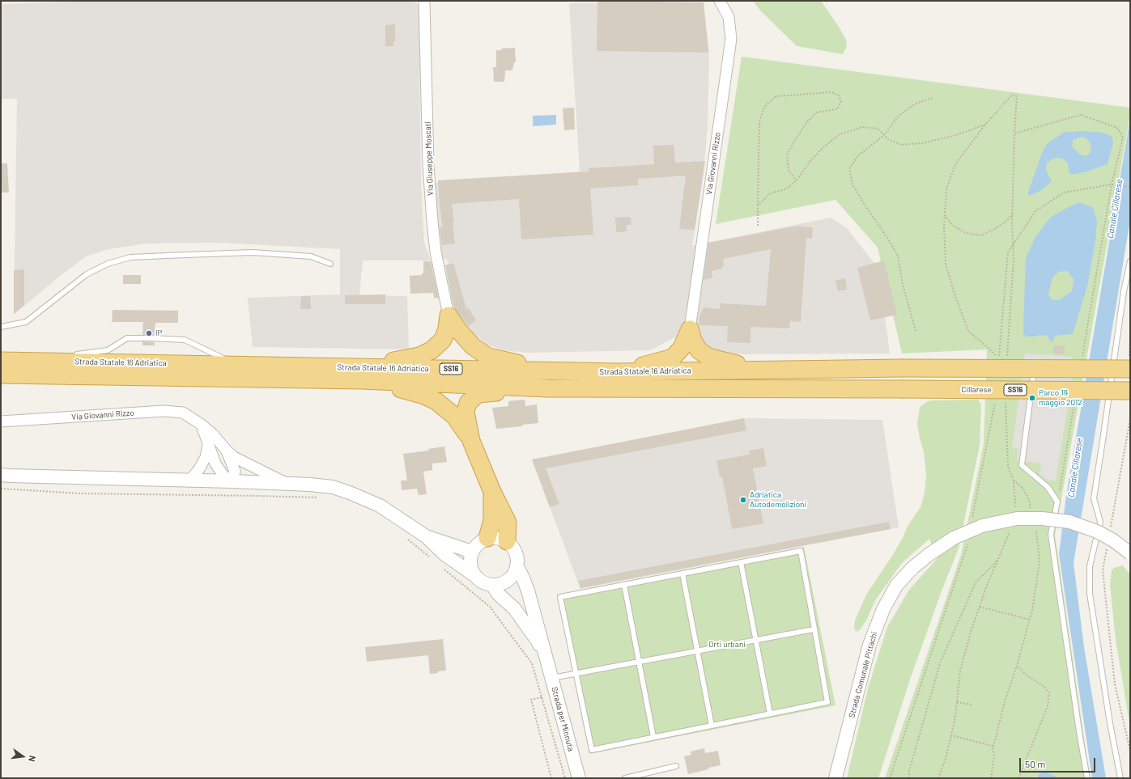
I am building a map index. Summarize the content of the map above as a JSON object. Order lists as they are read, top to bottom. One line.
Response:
{"streets":{"highway":["Strada Statale 16 Adriatica","SS16","Cillarese"],"street":["Via Giuseppe Moscati","Via Giovanni Rizzo","Strada Comunale Pittachi","Strada per Minnuta"]},"crossings":[["Strada Statale 16 Adriatica","Cillarese"]],"water":["Canale Cillarese"],"parks":["Orti urbani"],"places":["IP","Parco 19 maggio 2012","Adriatica Autodemolizioni"],"scale_bar":"50 m","north":"right"}
